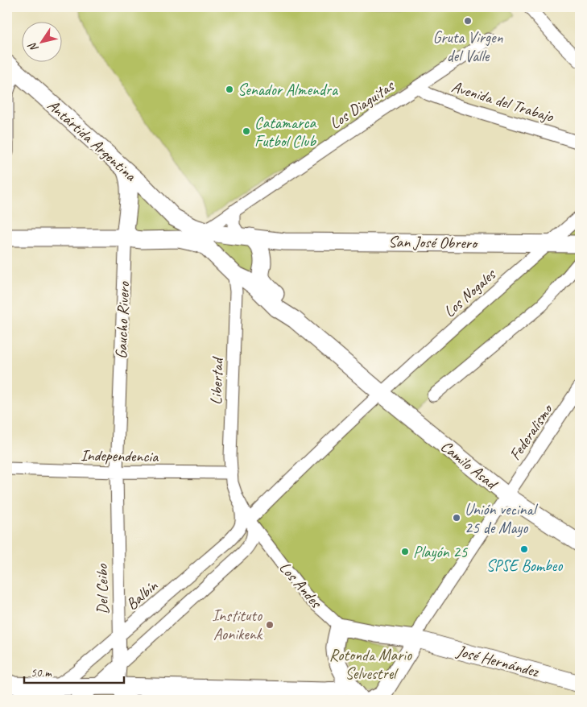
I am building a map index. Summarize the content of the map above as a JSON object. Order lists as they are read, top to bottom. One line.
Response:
{"streets":{"street":["Avenida del Trabajo","Los Diaguitas","Antártida Argentina","San José Obrero","Los Nogales","Gaucho Rivero","Libertad","Federalismo","Independencia","Camilo Asad","Los Andes","Del Ceibo","Balbín","José Hernández"]},"crossings":[["Avenida del Trabajo","Los Diaguitas"],["Los Diaguitas","San José Obrero"],["Antártida Argentina","San José Obrero"],["Antártida Argentina","Gaucho Rivero"],["San José Obrero","Los Nogales"],["Los Nogales","Camilo Asad"],["Gaucho Rivero","Independencia"],["Gaucho Rivero","Del Ceibo"],["Libertad","Independencia"],["Libertad","Los Andes"],["Federalismo","Camilo Asad"],["Federalismo","José Hernández"],["Independencia","Los Andes"],["Independencia","Del Ceibo"],["Del Ceibo","Balbín"]],"parks":["Rotonda Mario Selvestrel"],"places":["Gruta Virgen del Valle","Senador Almendra","Catamarca Futbol Club","Unión vecinal 25 de Mayo","SPSE Bombeo","Playón 25","Instituto Aonikenk"],"scale_bar":"50 m","north":"bottom left"}
